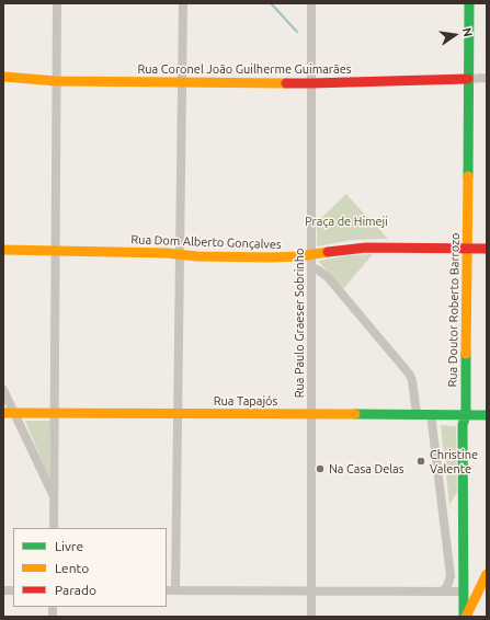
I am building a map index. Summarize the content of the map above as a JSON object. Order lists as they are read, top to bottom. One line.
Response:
{"streets":{"main road":["Rua Coronel João Guilherme Guimarães","Rua Dom Alberto Gonçalves","Rua Doutor Roberto Barrozo","Rua Tapajós"],"street":["Rua Paulo Graeser Sobrinho"]},"crossings":[["Rua Coronel João Guilherme Guimarães","Rua Doutor Roberto Barrozo"],["Rua Coronel João Guilherme Guimarães","Rua Paulo Graeser Sobrinho"],["Rua Dom Alberto Gonçalves","Rua Doutor Roberto Barrozo"],["Rua Dom Alberto Gonçalves","Rua Paulo Graeser Sobrinho"],["Rua Doutor Roberto Barrozo","Rua Tapajós"],["Rua Paulo Graeser Sobrinho","Rua Tapajós"]],"parks":["Praça de Himeji"],"places":["Christine Valente","Na Casa Delas"],"legend":["Livre","Lento","Parado"],"north":"right"}
